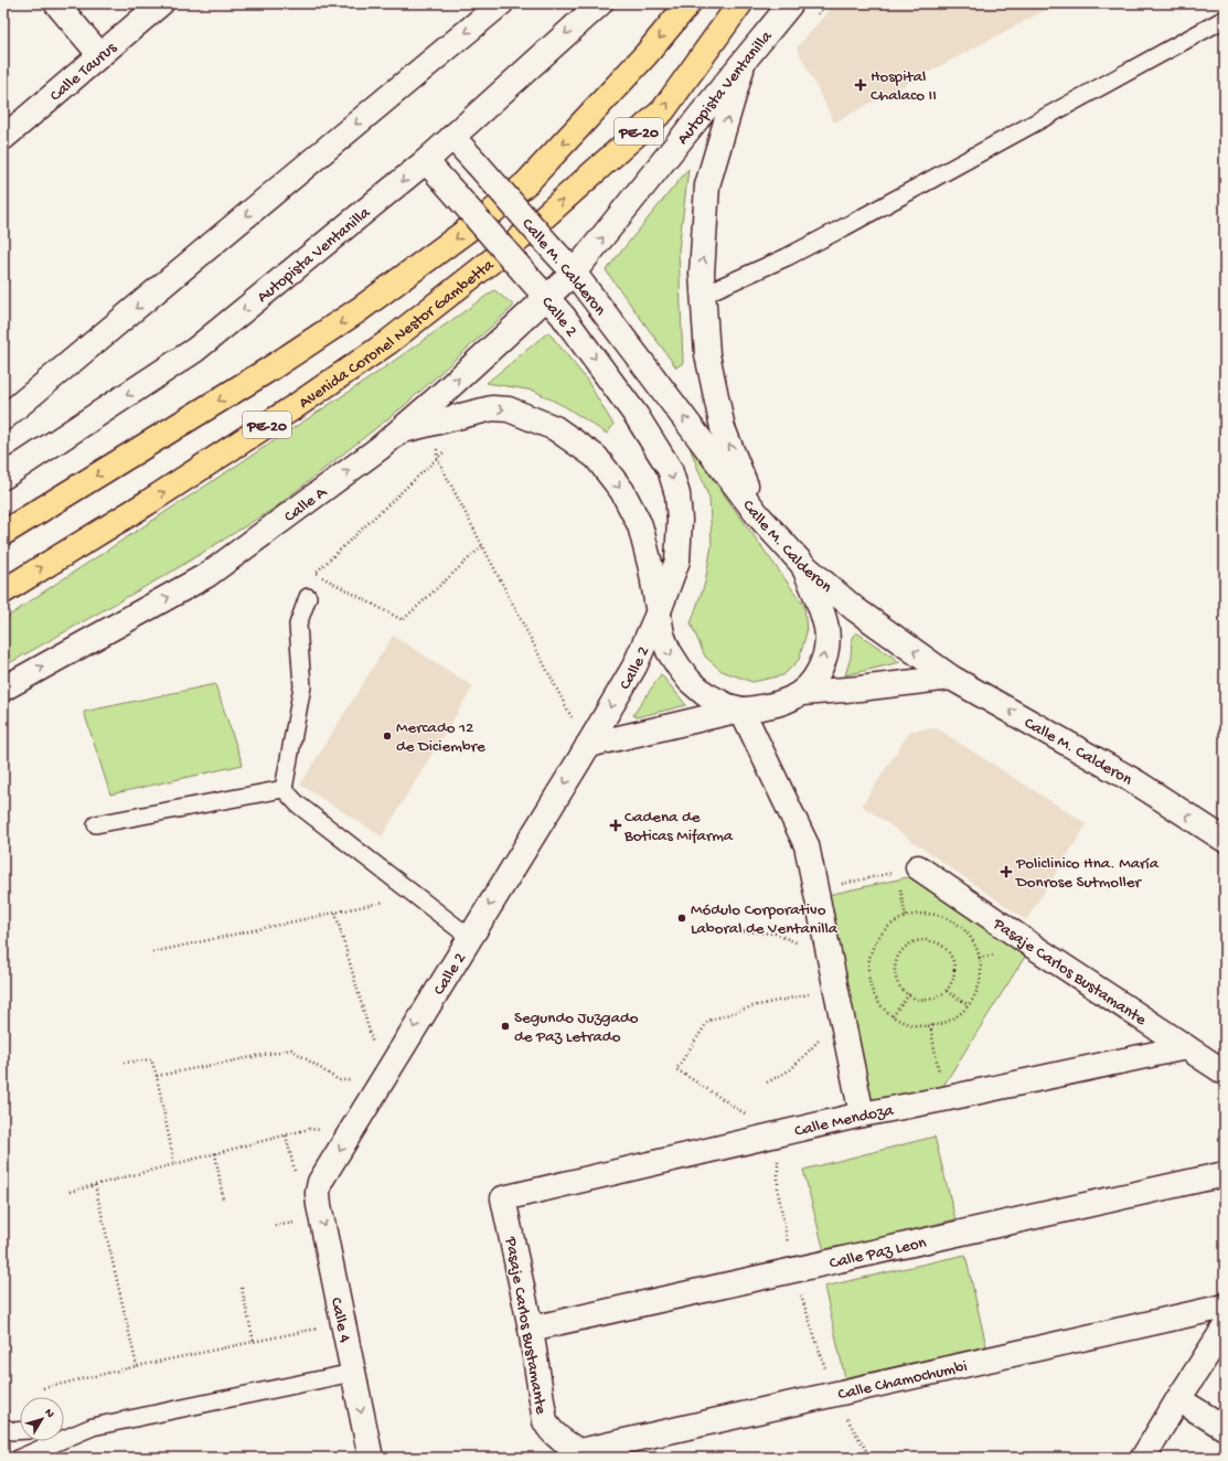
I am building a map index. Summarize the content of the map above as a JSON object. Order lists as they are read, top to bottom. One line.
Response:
{"streets":{"highway":["Autopista Ventanilla","PE-20","Avenida Coronel Nestor Gambetta"],"street":["Calle Taurus","Calle M. Calderon","Calle 2","Calle A","Pasaje Carlos Bustamante","Calle Mendoza","Calle Paz Leon","Calle 4","Calle Chamochumbi"]},"crossings":[["Autopista Ventanilla","Calle M. Calderon"],["Autopista Ventanilla","Calle 2"],["Autopista Ventanilla","Avenida Coronel Nestor Gambetta"],["Autopista Ventanilla","Calle A"],["Calle M. Calderon","Calle A"],["Calle 2","Calle A"],["Calle 2","Calle 4"],["Pasaje Carlos Bustamante","Calle Mendoza"],["Pasaje Carlos Bustamante","Calle Paz Leon"],["Pasaje Carlos Bustamante","Calle Chamochumbi"]],"one_way":["Calle M. Calderon","Calle 2","Calle A","Calle 4"],"places":{"health":["Hospital Chalaco II","Cadena de Boticas Mifarma","Policlinico Hna. María Donrose Sutmoller"],"other":["Mercado 12 de Diciembre","Módulo Corporativo Laboral de Ventanilla","Segundo Juzgado de Paz Letrado"]},"north":"top right"}
